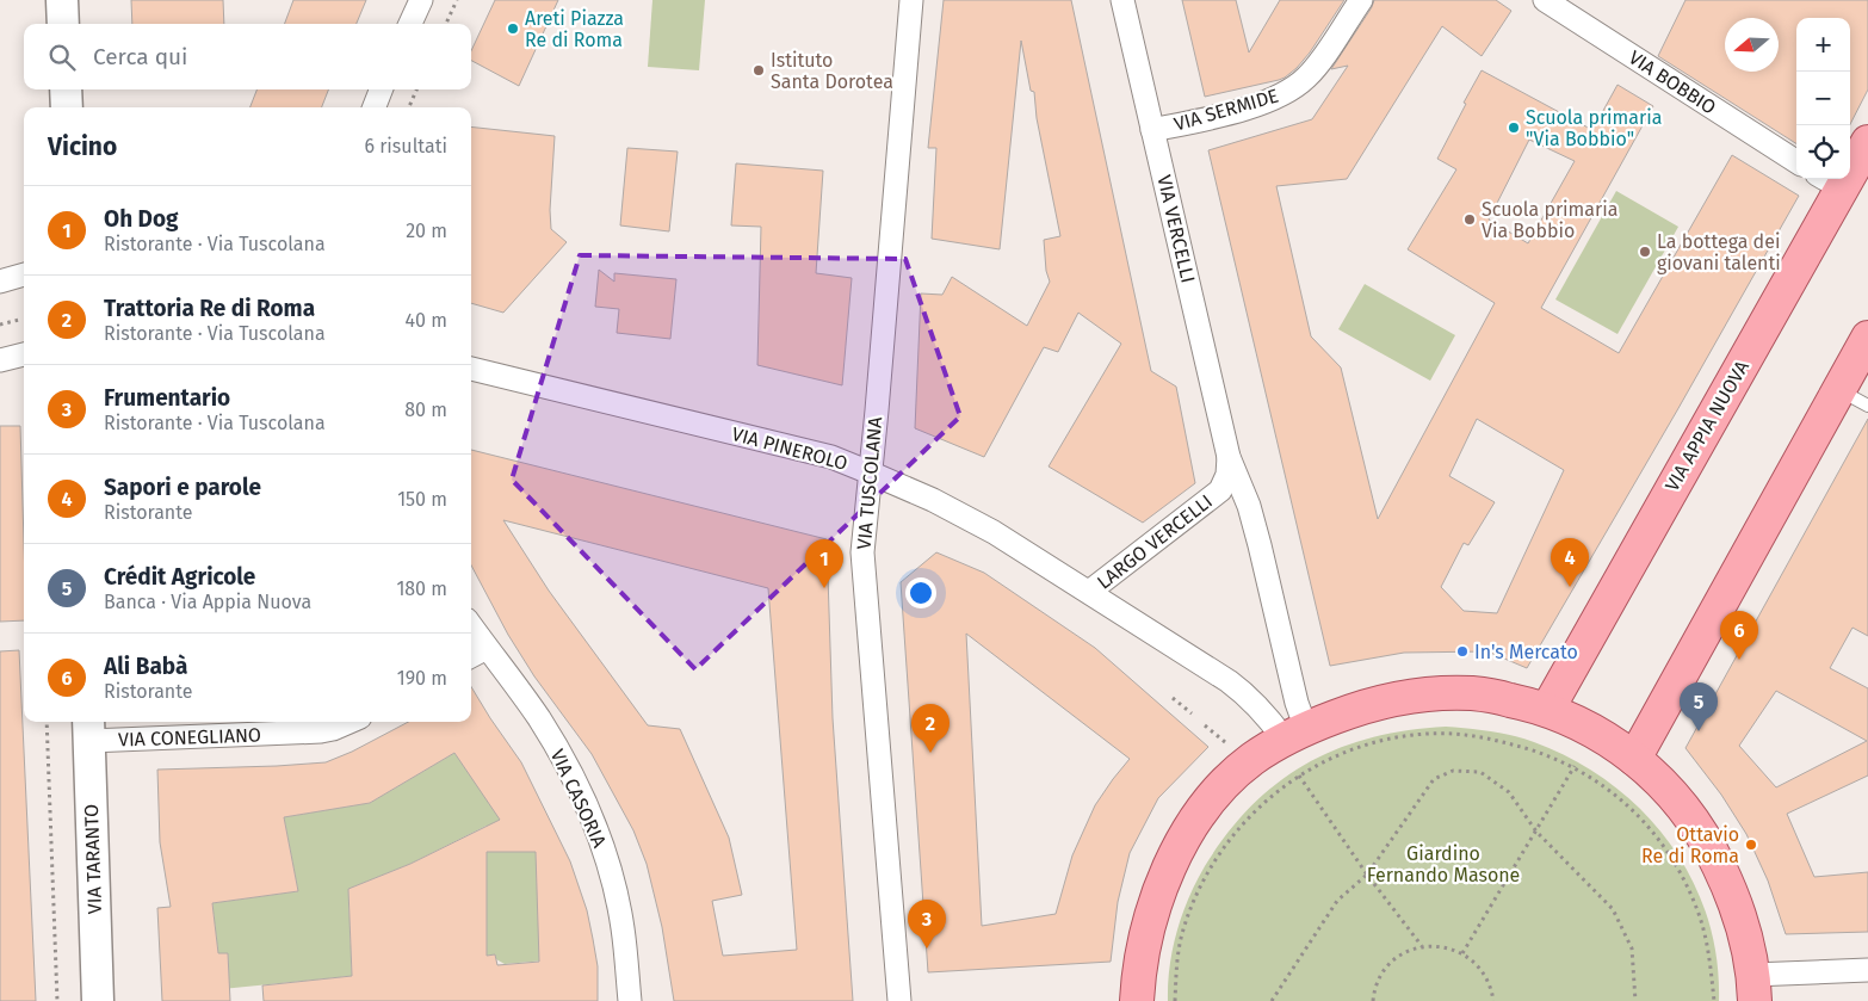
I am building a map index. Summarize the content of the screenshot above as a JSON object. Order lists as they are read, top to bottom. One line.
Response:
{"streets":{"main road":["VIA APPIA NUOVA","VIA TARANTO"],"street":["VIA BOBBIO","VIA SERMIDE","VIA VERCELLI","VIA PINEROLO","VIA TUSCOLANA","LARGO VERCELLI","VIA CONEGLIANO","VIA CASORIA"]},"crossings":[["VIA SERMIDE","VIA VERCELLI"],["VIA VERCELLI","LARGO VERCELLI"],["VIA PINEROLO","VIA TUSCOLANA"],["VIA PINEROLO","LARGO VERCELLI"],["VIA CONEGLIANO","VIA TARANTO"]],"parks":["Giardino Fernando Masone"],"places":["Areti Piazza Re di Roma","Istituto Santa Dorotea","Scuola primaria \"Via Bobbio\"","Scuola primaria Via Bobbio","La bottega dei giovani talenti","In's Mercato","Ottavio Re di Roma"],"north":"left","page":{"map_buttons":["+","−"],"search":"Cerca qui","heading":["Vicino","6 risultati"],"list":[{"mark":"1","name":"Oh Dog","note":"Ristorante · Via Tuscolana","value":"20 m"},{"mark":"2","name":"Trattoria Re di Roma","note":"Ristorante · Via Tuscolana","value":"40 m"},{"mark":"3","name":"Frumentario","note":"Ristorante · Via Tuscolana","value":"80 m"},{"mark":"4","name":"Sapori e parole","note":"Ristorante","value":"150 m"},{"mark":"5","name":"Crédit Agricole","note":"Banca · Via Appia Nuova","value":"180 m"},{"mark":"6","name":"Ali Babà","note":"Ristorante","value":"190 m"}],"pins":["4","1","6","5","2","3"]}}
